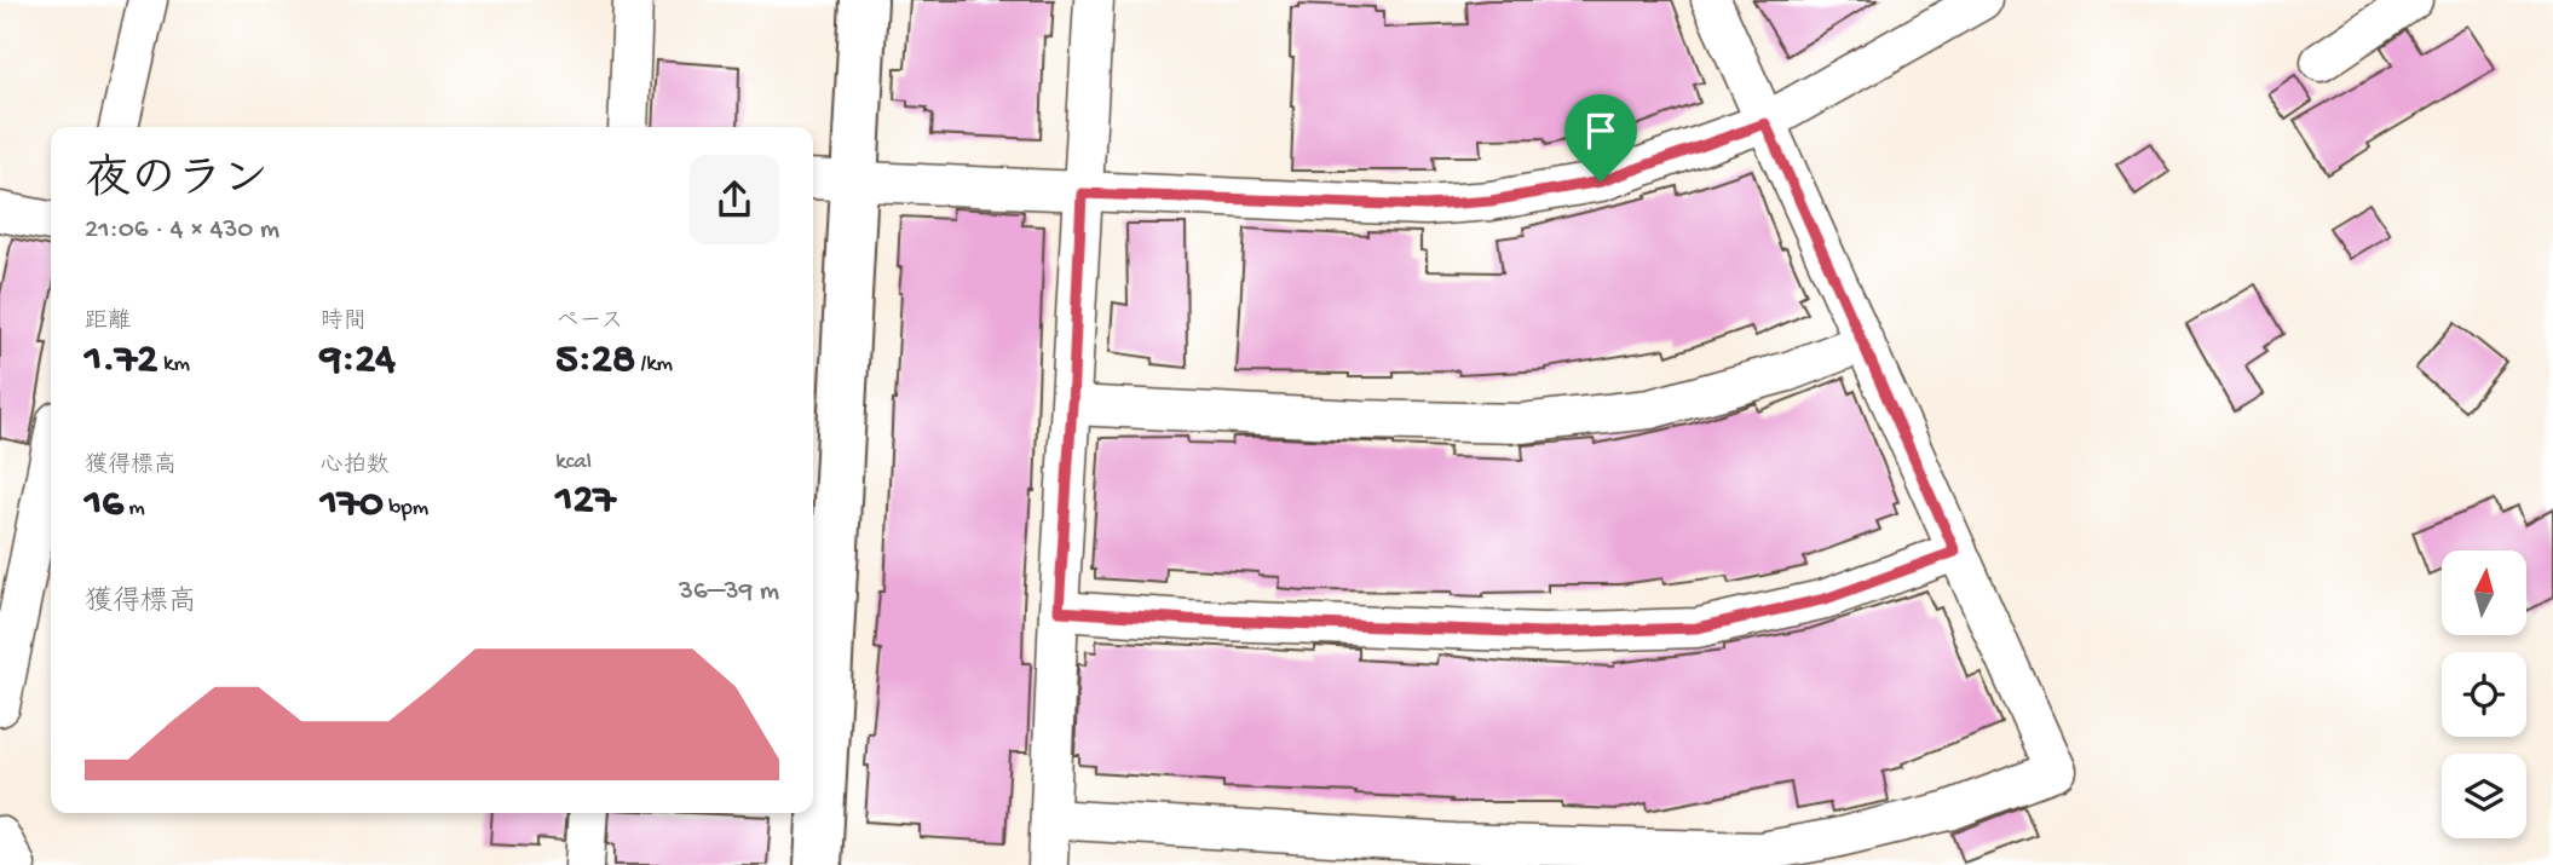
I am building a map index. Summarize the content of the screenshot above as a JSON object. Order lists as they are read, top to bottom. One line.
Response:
{"north":"top","page":{"heading":["夜のラン","21:06 · 4 × 430 m"],"stats":[["距離","1.72 km"],["時間","9:24"],["ペース","5:28 /km"],["獲得標高","16 m"],["心拍数","170 bpm"],["kcal","127"]],"chart":["獲得標高","36–39 m"]}}
